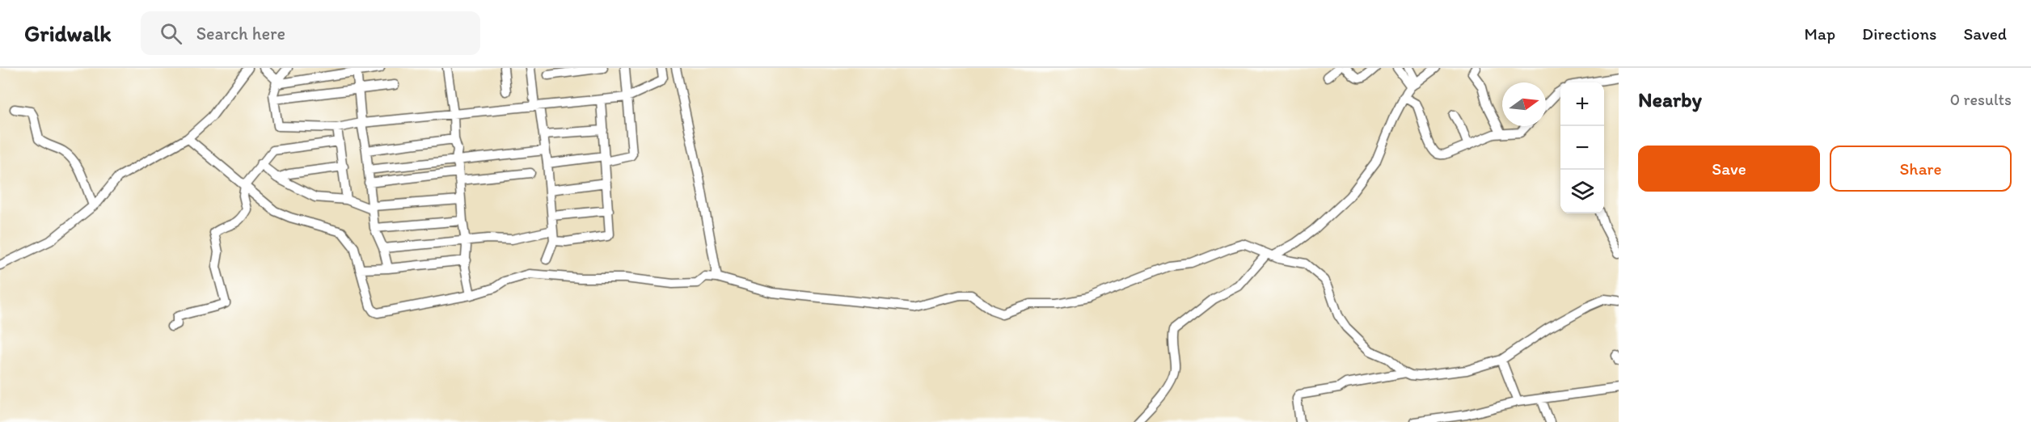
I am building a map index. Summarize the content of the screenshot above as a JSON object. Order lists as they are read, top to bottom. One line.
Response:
{"north":"right","page":{"header":"Gridwalk","search":"Search here","nav":["Map","Directions","Saved"],"heading":["Nearby","0 results"],"map_buttons":["+","−"],"buttons":["Save","Share"]}}
